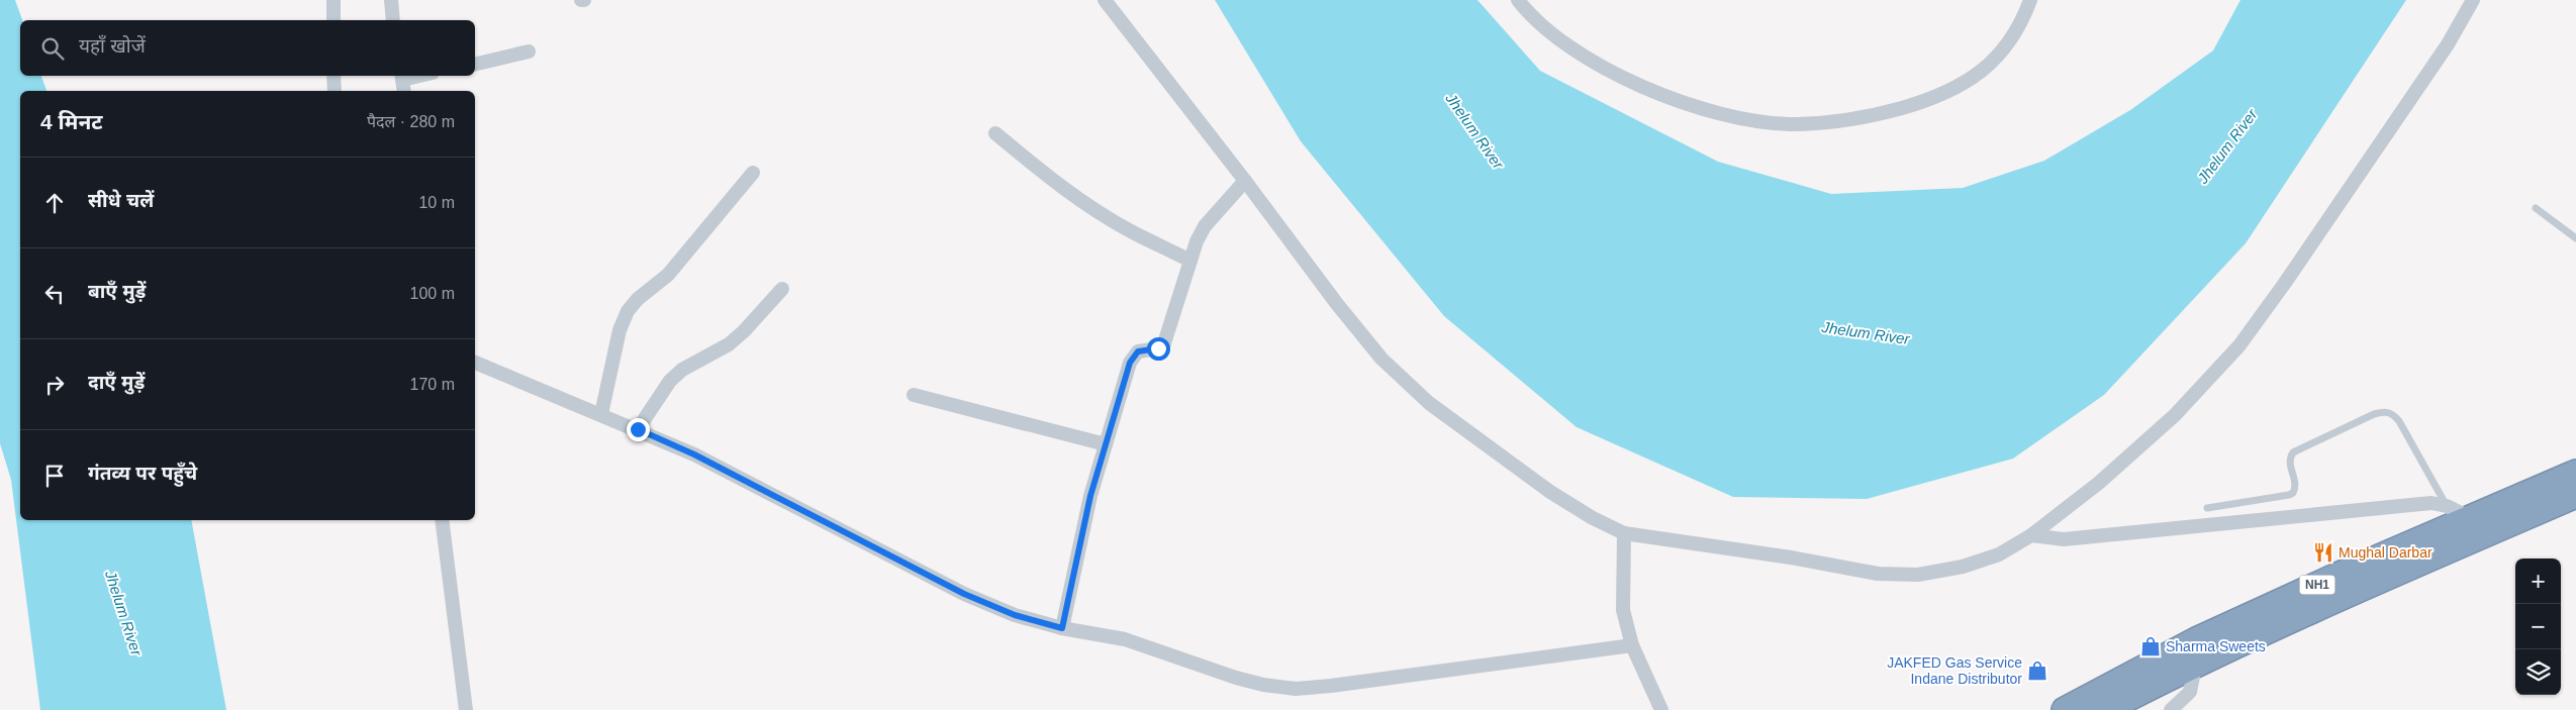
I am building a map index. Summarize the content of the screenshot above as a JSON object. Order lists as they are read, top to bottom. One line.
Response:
{"streets":{"highway":["NH1"]},"water":["Jhelum River"],"places":{"restaurant":["Mughal Darbar"],"shop":["Sharma Sweets","JAKFED Gas Service Indane Distributor"]},"page":{"search":"यहाँ खोजें","heading":["4 मिनट","पैदल · 280 m"],"list":[["सीधे चलें","10 m"],["बाएँ मुड़ें","100 m"],["दाएँ मुड़ें","170 m"],"गंतव्य पर पहुँचे"],"map_buttons":["+","−"]}}
